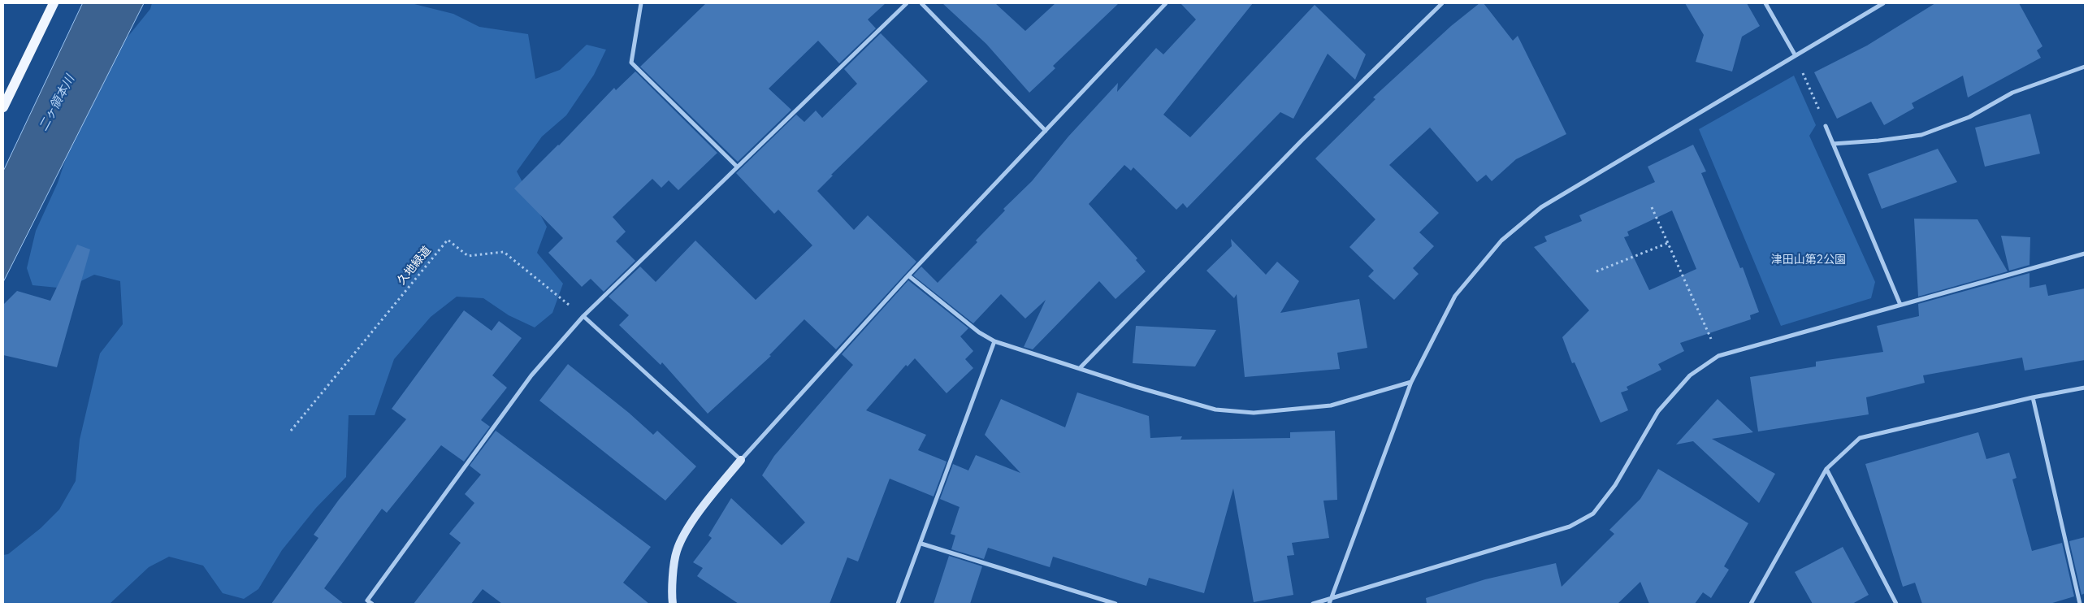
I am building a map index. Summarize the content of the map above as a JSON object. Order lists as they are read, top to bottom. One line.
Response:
{"streets":{"path":["久地緑道"]},"water":["二ヶ領本川"],"parks":["津田山第2公園"]}
